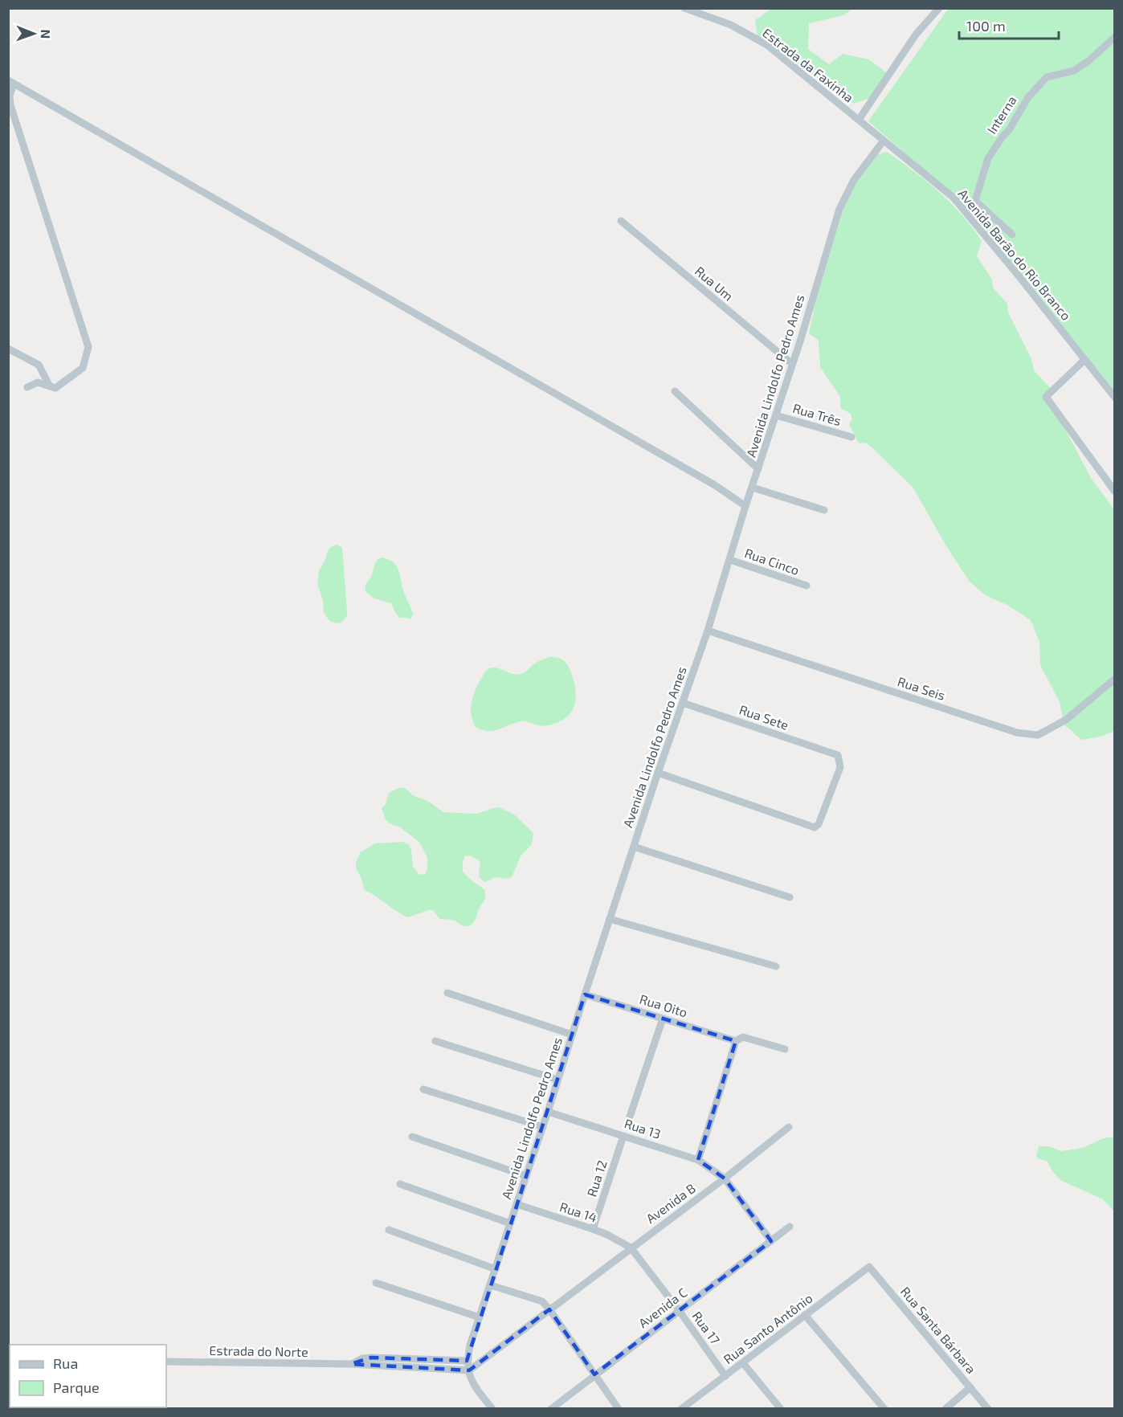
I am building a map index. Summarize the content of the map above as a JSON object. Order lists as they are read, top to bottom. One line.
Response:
{"streets":{"street":["Estrada da Faxinha","Interna","Avenida Barão do Rio Branco","Rua Um","Avenida Lindolfo Pedro Ames","Rua Três","Rua Cinco","Rua Seis","Rua Sete","Rua Oito","Rua 13","Rua 12","Avenida B","Rua 14","Avenida C","Rua 17","Rua Santo Antônio","Rua Santa Bárbara","Estrada do Norte"]},"crossings":[["Estrada da Faxinha","Avenida Barão do Rio Branco"],["Estrada da Faxinha","Avenida Lindolfo Pedro Ames"],["Avenida Barão do Rio Branco","Avenida Lindolfo Pedro Ames"],["Rua Um","Avenida Lindolfo Pedro Ames"],["Avenida Lindolfo Pedro Ames","Rua Três"],["Avenida Lindolfo Pedro Ames","Rua Cinco"],["Avenida Lindolfo Pedro Ames","Rua Seis"],["Avenida Lindolfo Pedro Ames","Rua Sete"],["Avenida Lindolfo Pedro Ames","Rua Oito"],["Avenida Lindolfo Pedro Ames","Rua 13"],["Avenida Lindolfo Pedro Ames","Rua 14"],["Avenida Lindolfo Pedro Ames","Estrada do Norte"],["Rua 13","Rua 12"],["Rua 13","Avenida B"],["Rua 13","Avenida C"],["Rua 12","Rua 14"],["Avenida B","Rua 14"],["Avenida B","Rua 17"],["Avenida B","Estrada do Norte"],["Rua 14","Rua 17"],["Avenida C","Rua 17"],["Rua 17","Rua Santo Antônio"],["Rua Santo Antônio","Rua Santa Bárbara"]],"legend":["Rua","Parque"],"scale_bar":"100 m","north":"right"}
